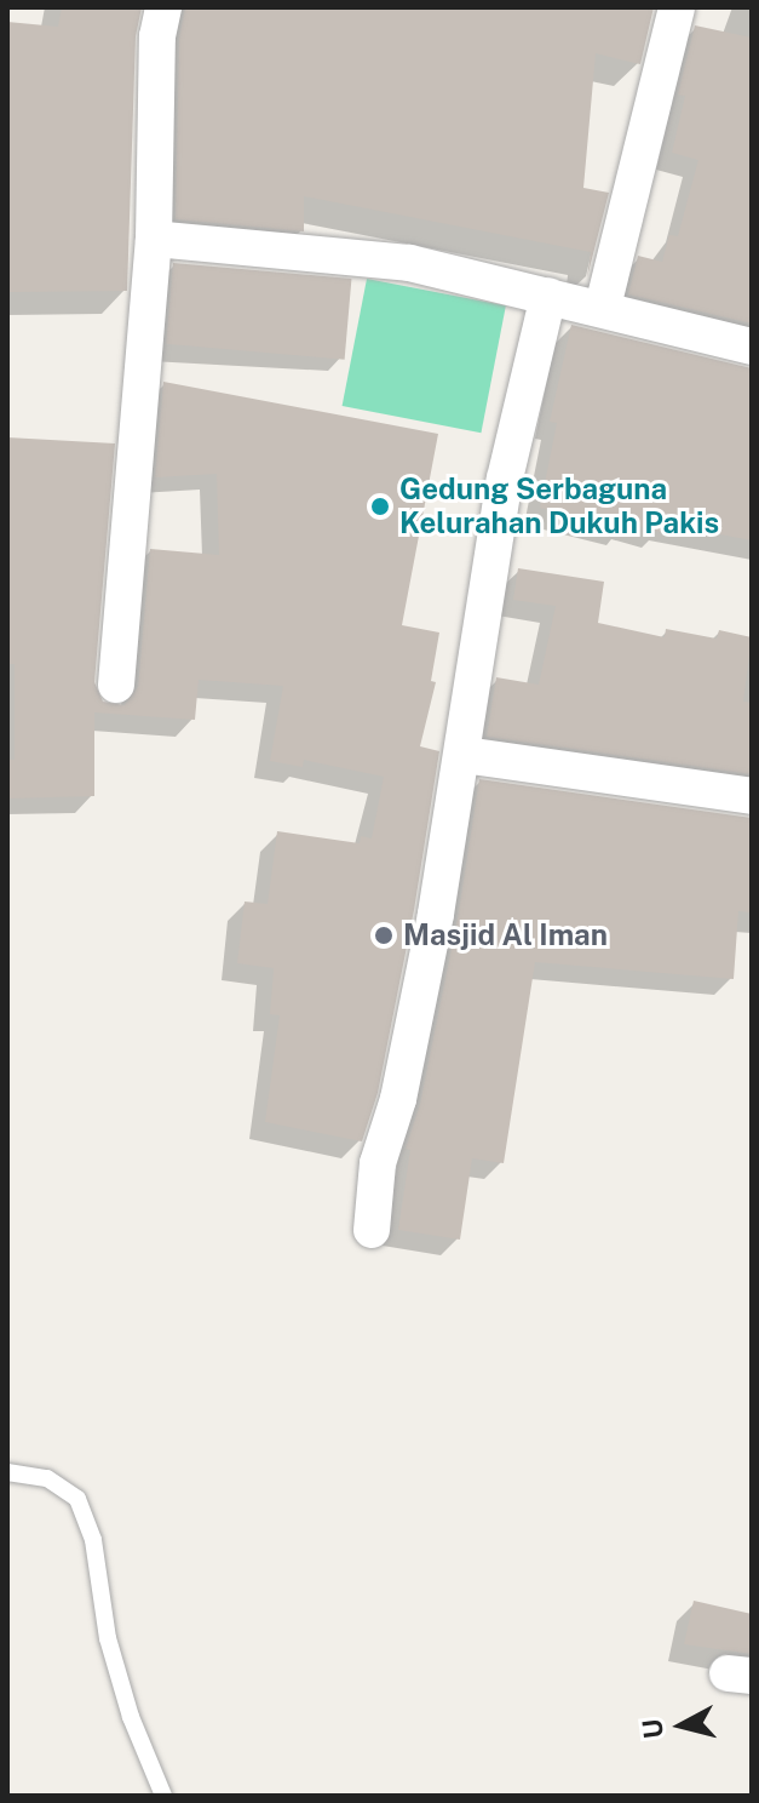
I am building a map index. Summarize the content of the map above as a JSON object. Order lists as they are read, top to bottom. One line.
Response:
{"places":["Gedung Serbaguna Kelurahan Dukuh Pakis","Masjid Al Iman"],"north":"left"}
